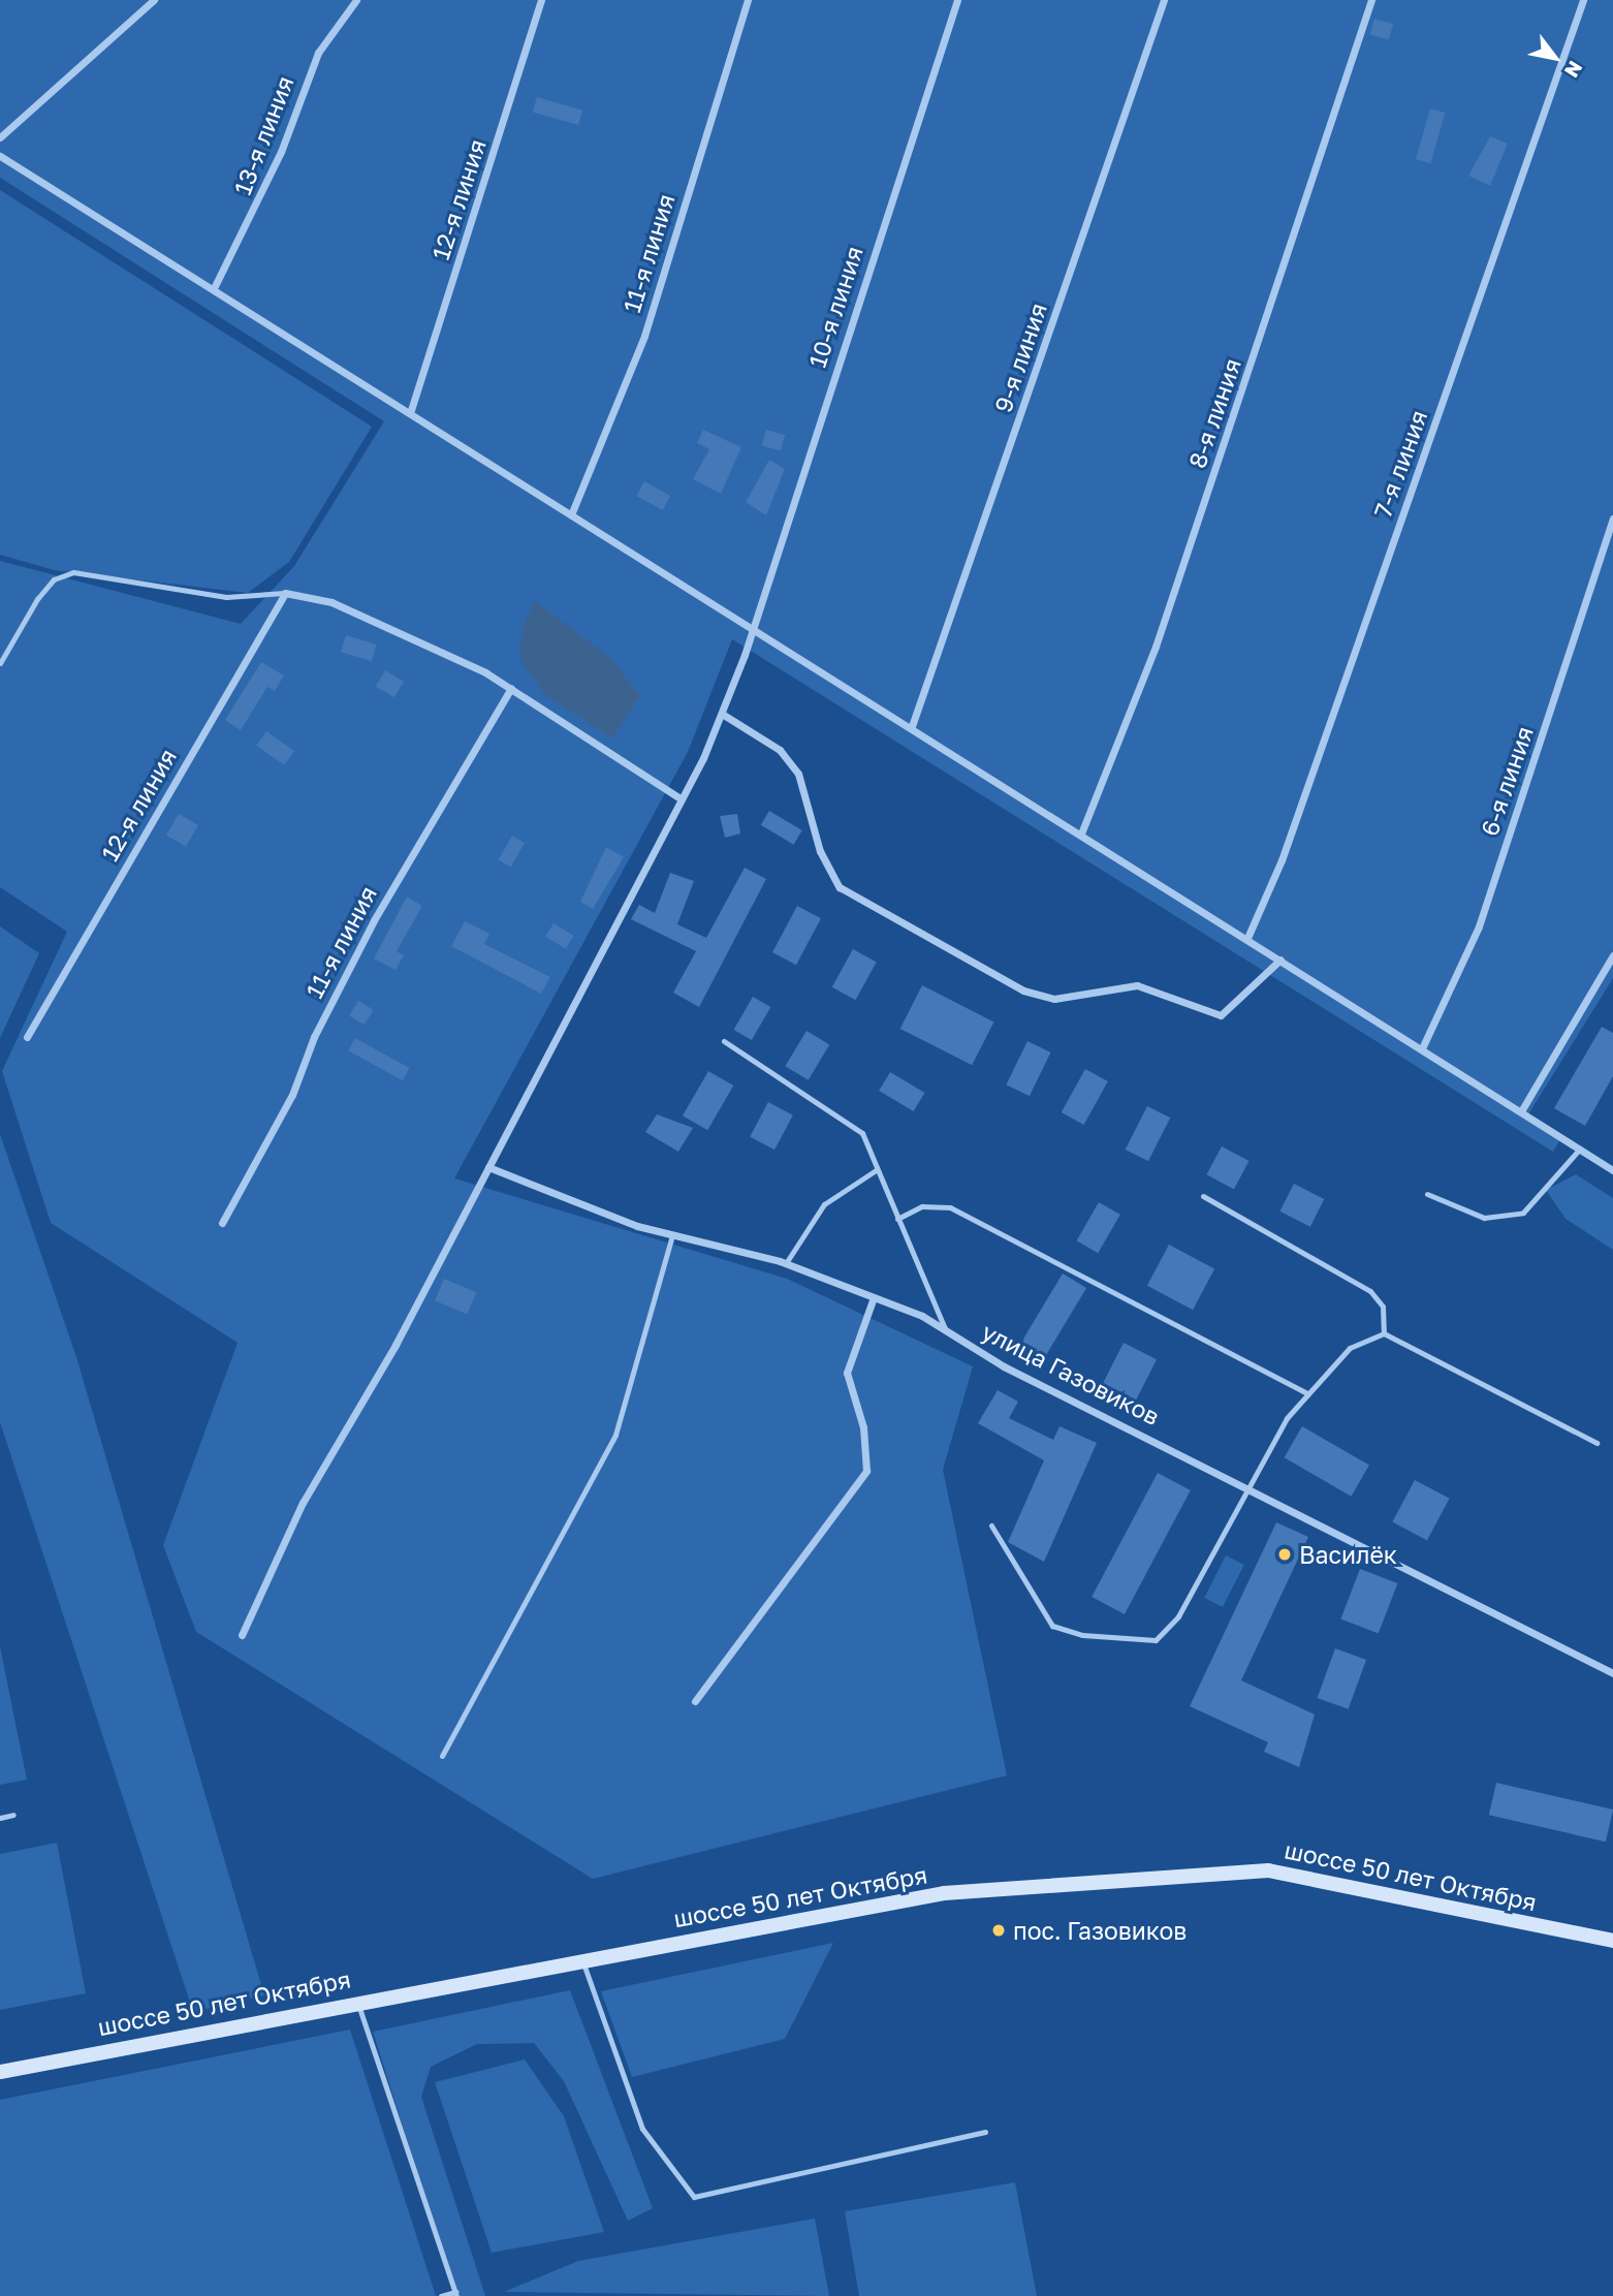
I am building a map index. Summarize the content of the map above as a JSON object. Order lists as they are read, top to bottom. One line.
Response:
{"streets":{"street":["13-я линия","12-я линия","11-я линия","10-я линия","9-я линия","8-я линия","7-я линия","6-я линия","улица Газовиков","шоссе 50 лет Октября"]},"crossings":[["10-я линия","улица Газовиков"]],"places":["Василёк","пос. Газовиков"],"north":"bottom right"}
